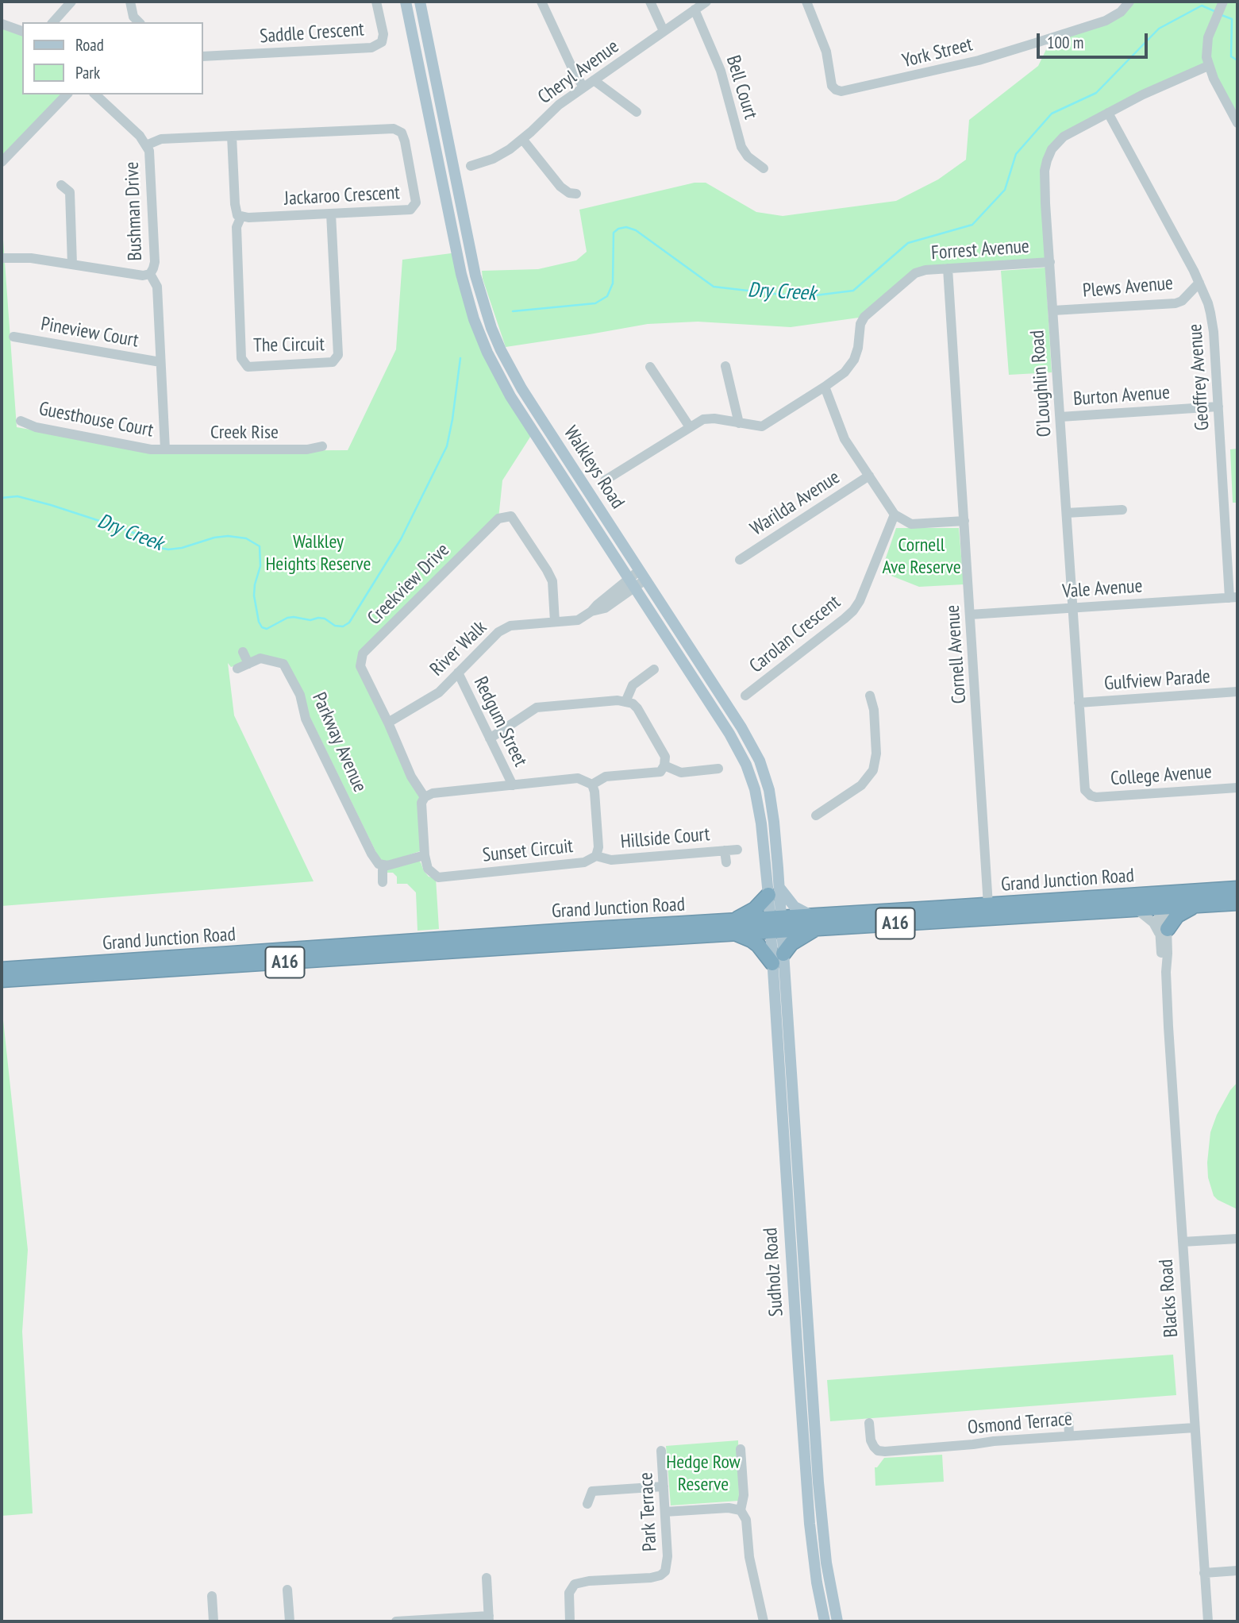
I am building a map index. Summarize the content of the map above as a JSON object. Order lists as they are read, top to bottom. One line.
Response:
{"streets":{"highway":["Grand Junction Road","A16"],"main road":["Walkleys Road","Sudholz Road"],"street":["Saddle Crescent","York Street","Cheryl Avenue","Bell Court","Jackaroo Crescent","Bushman Drive","Forrest Avenue","Plews Avenue","Pineview Court","The Circuit","Geoffrey Avenue","O'Loughlin Road","Burton Avenue","Guesthouse Court","Creek Rise","Warilda Avenue","Creekview Drive","Vale Avenue","Carolan Crescent","River Walk","Cornell Avenue","Gulfview Parade","Redgum Street","Parkway Avenue","College Avenue","Hillside Court","Sunset Circuit","Blacks Road","Osmond Terrace","Park Terrace"]},"crossings":[["Cheryl Avenue","Bell Court"],["Jackaroo Crescent","Bushman Drive"],["Jackaroo Crescent","The Circuit"],["Bushman Drive","Pineview Court"],["Bushman Drive","Guesthouse Court"],["Bushman Drive","Creek Rise"],["Forrest Avenue","O'Loughlin Road"],["Forrest Avenue","Cornell Avenue"],["Plews Avenue","Geoffrey Avenue"],["Plews Avenue","O'Loughlin Road"],["Geoffrey Avenue","O'Loughlin Road"],["Geoffrey Avenue","Burton Avenue"],["Geoffrey Avenue","Vale Avenue"],["O'Loughlin Road","Burton Avenue"],["O'Loughlin Road","Vale Avenue"],["O'Loughlin Road","Gulfview Parade"],["O'Loughlin Road","College Avenue"],["Guesthouse Court","Creek Rise"],["Walkleys Road","River Walk"],["Walkleys Road","Grand Junction Road"],["Walkleys Road","Sudholz Road"],["Creekview Drive","River Walk"],["Creekview Drive","Sunset Circuit"],["Vale Avenue","Cornell Avenue"],["River Walk","Redgum Street"],["Cornell Avenue","Grand Junction Road"],["Hillside Court","Sunset Circuit"],["Grand Junction Road","Sudholz Road"],["Grand Junction Road","Blacks Road"],["Blacks Road","Osmond Terrace"]],"water":["Dry Creek"],"parks":["Walkley Heights Reserve","Cornell Ave Reserve","Hedge Row Reserve"],"legend":["Road","Park"],"scale_bar":"100 m"}
